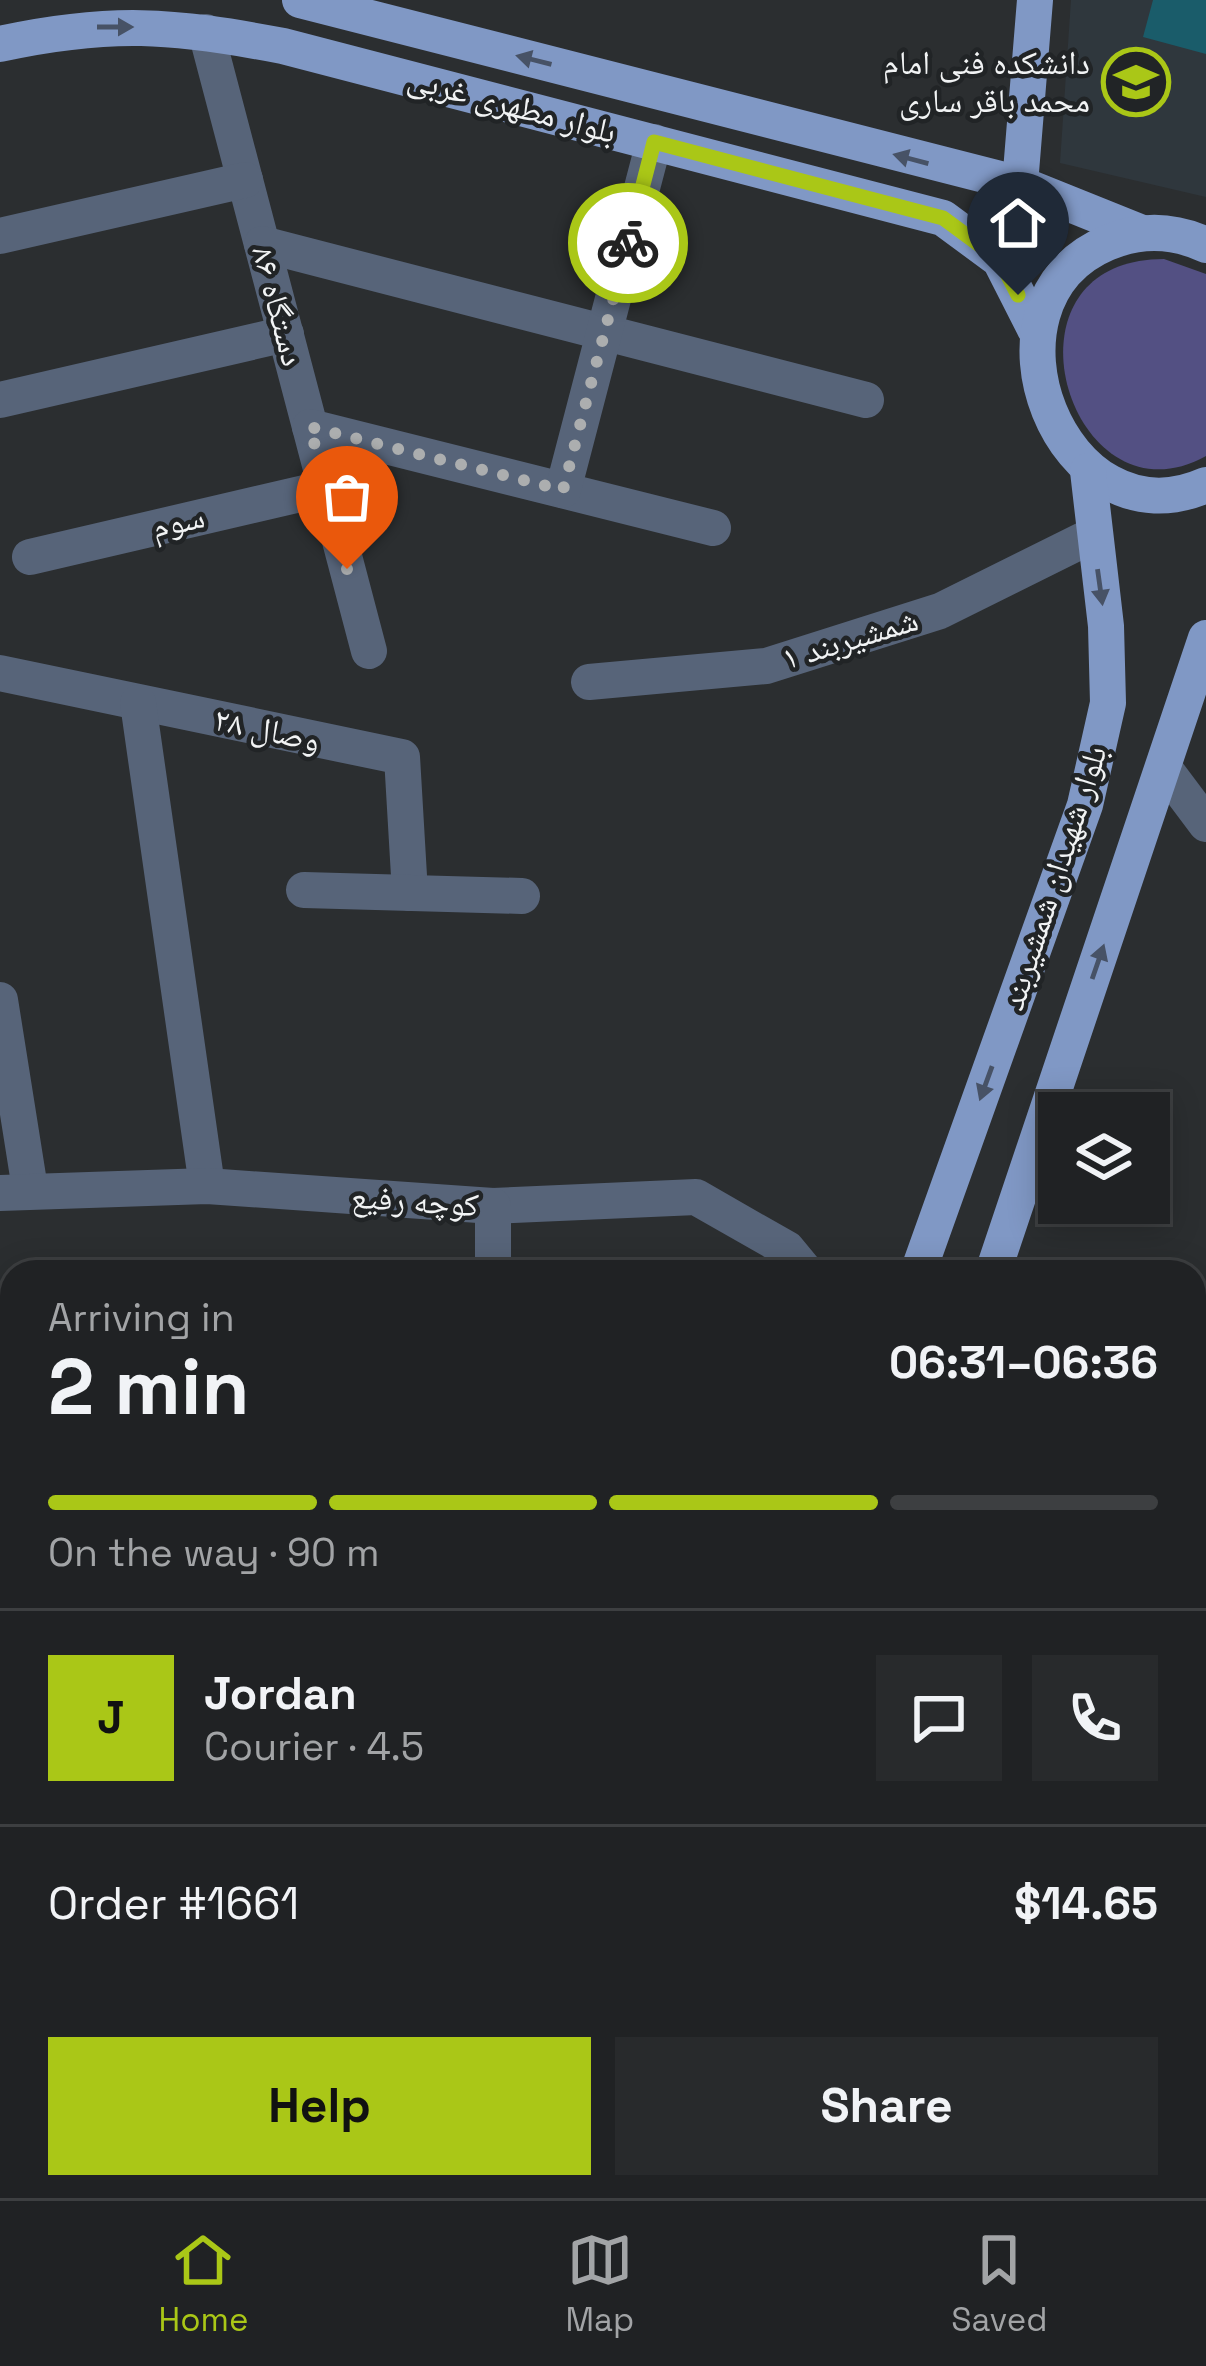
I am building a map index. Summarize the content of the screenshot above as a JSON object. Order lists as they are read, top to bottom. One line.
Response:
{"streets":{"main road":["بلوار مطهری غربی","بلوار شهیدان شمشیربند"],"street":["دستگاه ۸۶","سوم","شمشیربند ۱","وصال ۲۸","کوچه رفیع"]},"crossings":[["بلوار مطهری غربی","دستگاه ۸۶"],["دستگاه ۸۶","سوم"],["شمشیربند ۱","بلوار شهیدان شمشیربند"]],"places":{"school or university":["دانشکده فنی امام محمد باقر ساری"]},"page":{"heading":["2 min","Arriving in","06:31–06:36"],"panel":["Jordan","Courier · 4.5","Order #1661","$14.65"],"bar":"On the way · 90 m","round":"J","buttons":["Help","Share"],"tabs":["Home","Map","Saved"]}}
